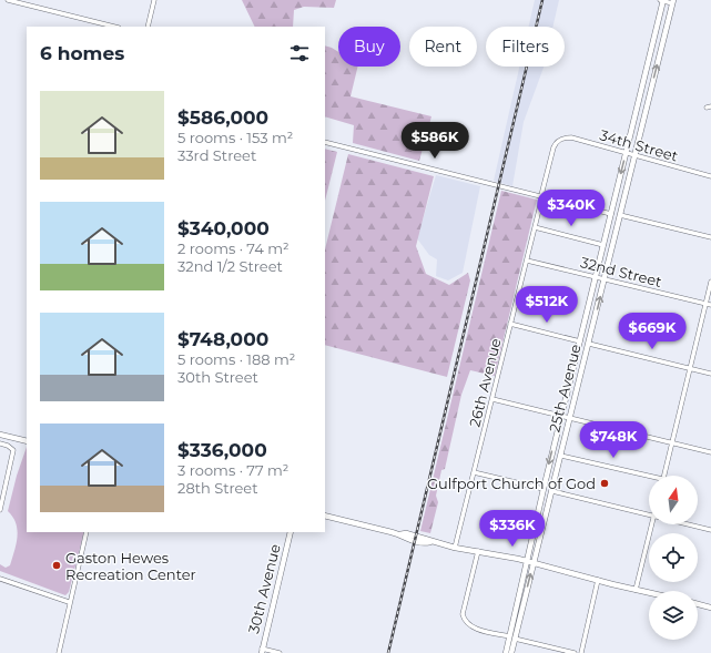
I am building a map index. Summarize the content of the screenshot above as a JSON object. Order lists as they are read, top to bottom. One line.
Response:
{"streets":{"main road":["25th Avenue","30th Avenue"],"street":["34th Street","32nd Street","26th Avenue"]},"crossings":[["34th Street","26th Avenue"],["34th Street","25th Avenue"],["32nd Street","26th Avenue"],["32nd Street","25th Avenue"]],"places":["Gulfport Church of God","Gaston Hewes Recreation Center"],"north":"top","page":{"chip":["Buy","Rent","Filters"],"heading":"6 homes","list":[{"name":"$586,000","note":"5 rooms · 153 m² · 33rd Street"},{"name":"$340,000","note":"2 rooms · 74 m² · 32nd 1/2 Street"},{"name":"$748,000","note":"5 rooms · 188 m² · 30th Street"},{"name":"$336,000","note":"3 rooms · 77 m² · 28th Street"}],"price":["$586K","$340K","$512K","$669K","$748K","$336K"]}}
